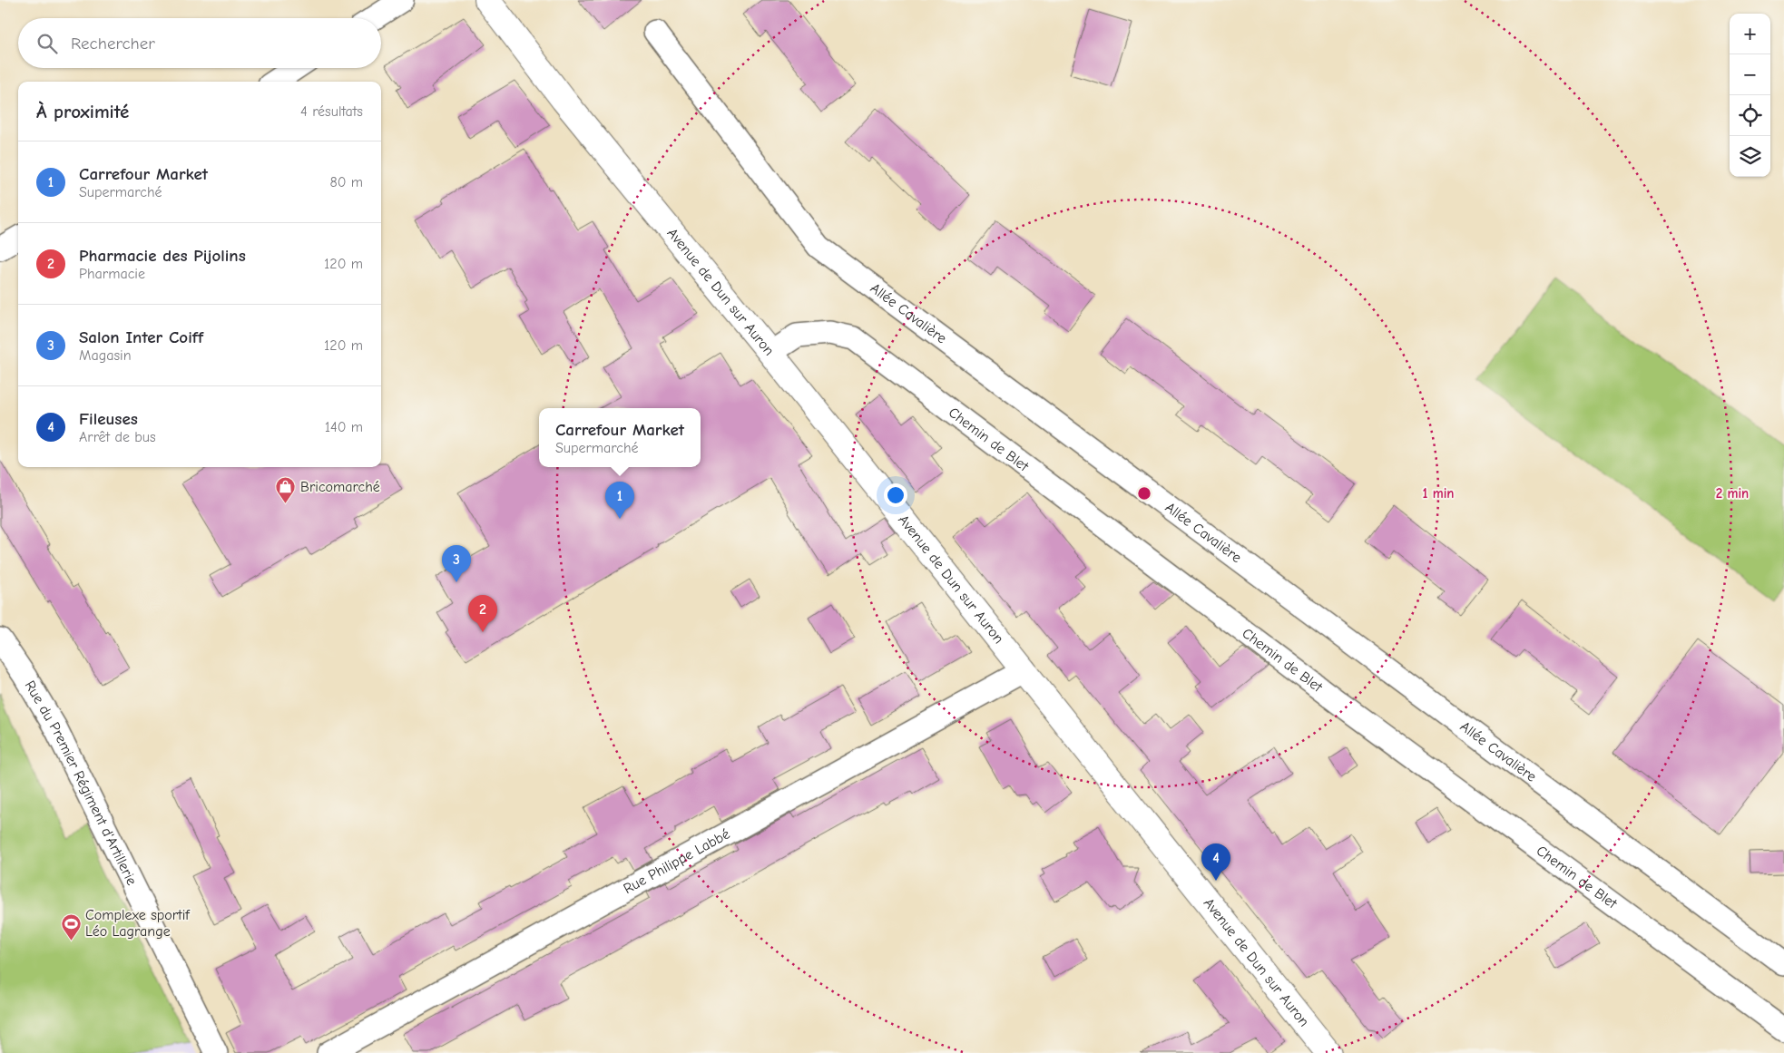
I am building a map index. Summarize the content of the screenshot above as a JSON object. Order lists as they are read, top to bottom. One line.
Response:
{"streets":{"main road":["Avenue de Dun sur Auron"],"street":["Allée Cavalière","Chemin de Blet","Rue du Premier Régiment d'Artillerie","Rue Philippe Labbé"]},"crossings":[["Avenue de Dun sur Auron","Chemin de Blet"],["Avenue de Dun sur Auron","Rue Philippe Labbé"]],"places":{"shop":["Bricomarché"],"sports":["Complexe sportif Léo Lagrange"]},"page":{"map_buttons":["+","−"],"search":"Rechercher","heading":["À proximité","4 résultats"],"list":[{"mark":"1","name":"Carrefour Market","note":"Supermarché","value":"80 m"},{"mark":"2","name":"Pharmacie des Pijolins","note":"Pharmacie","value":"120 m"},{"mark":"3","name":"Salon Inter Coiff","note":"Magasin","value":"120 m"},{"mark":"4","name":"Fileuses","note":"Arrêt de bus","value":"140 m"}],"popup":["Carrefour Market","Supermarché"],"pins":["1","3","2","4"]},"rings":["1 min","2 min"]}
